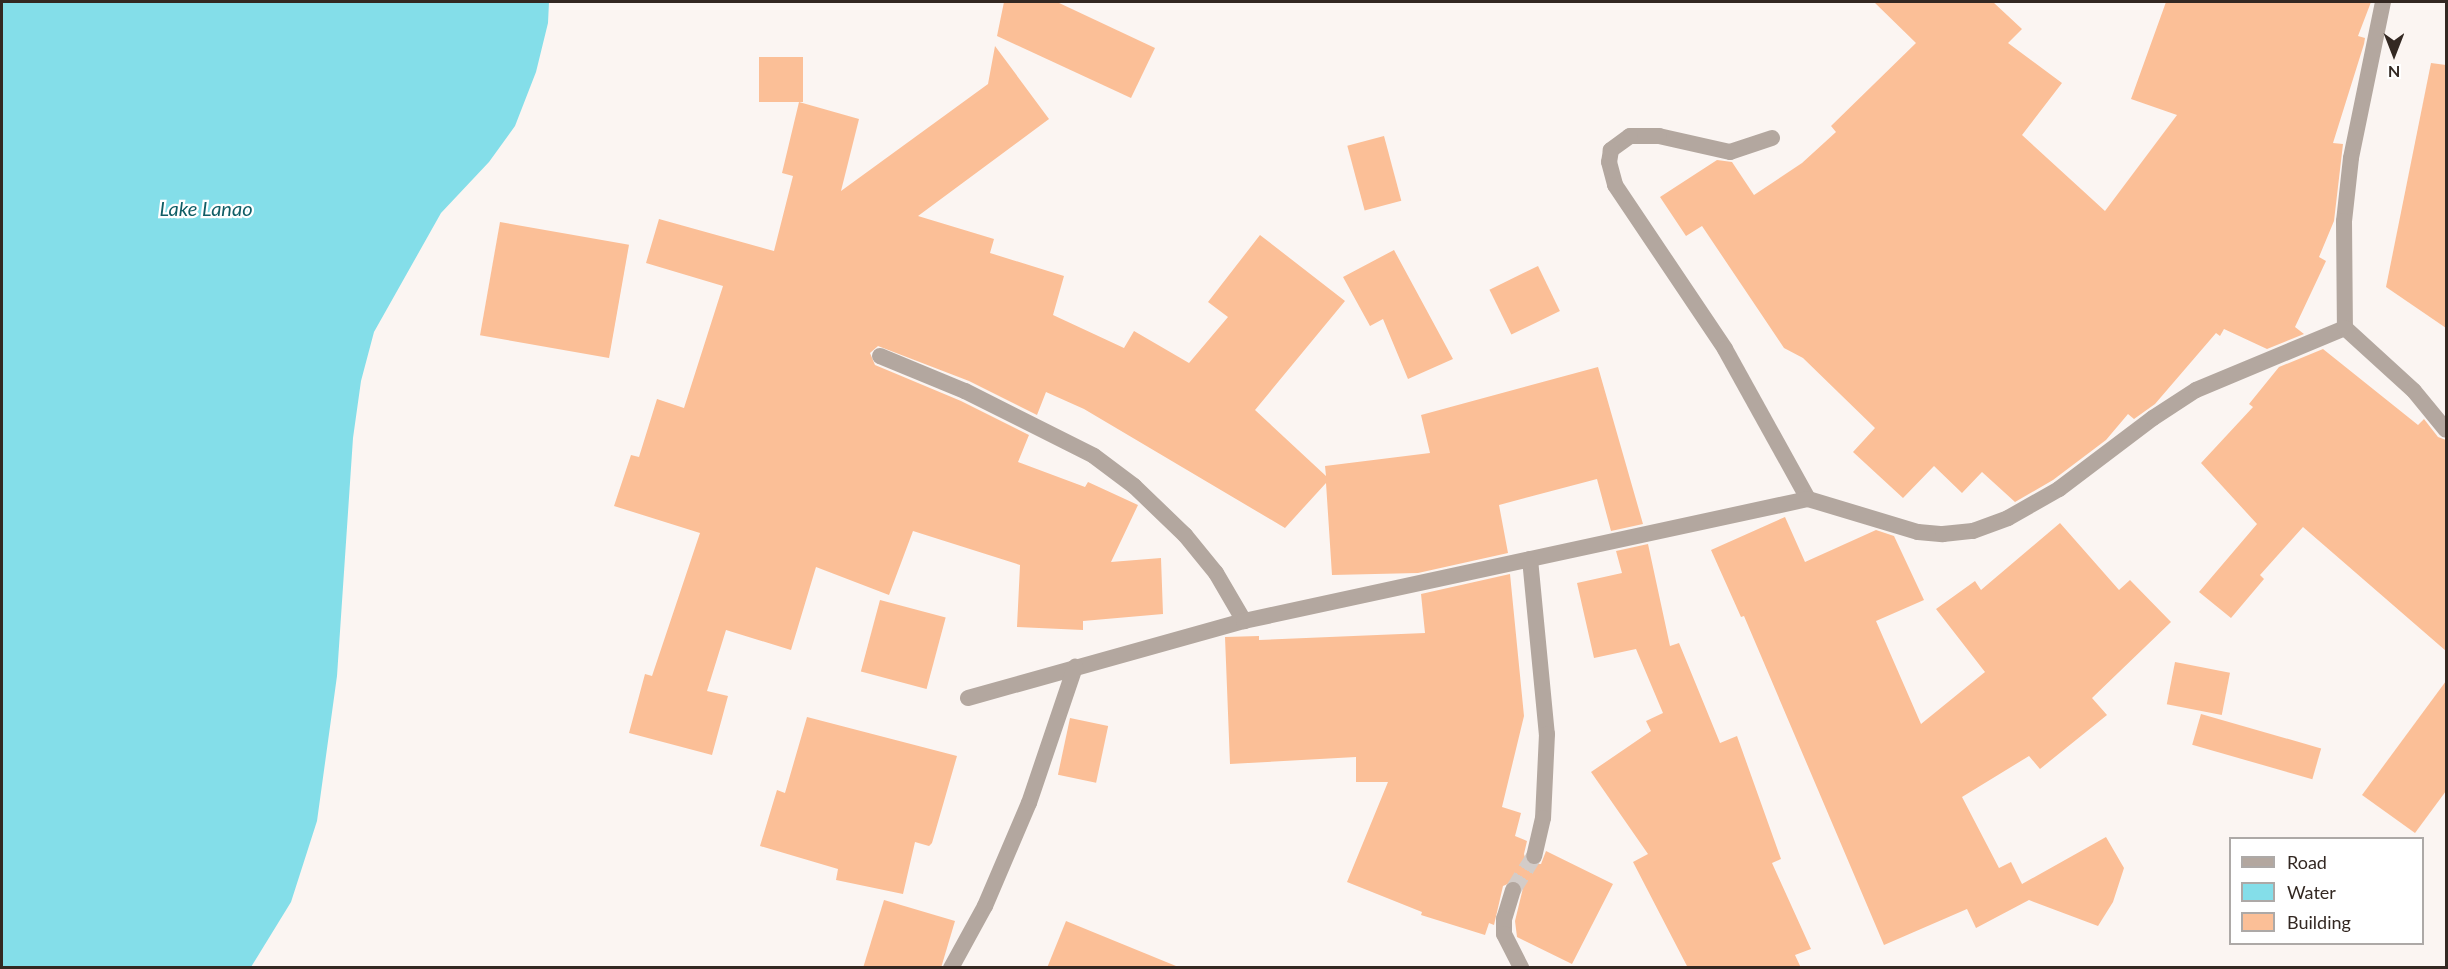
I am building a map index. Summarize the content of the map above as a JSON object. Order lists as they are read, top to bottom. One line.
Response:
{"water":["Lake Lanao"],"legend":["Road","Water","Building"],"north":"bottom"}
